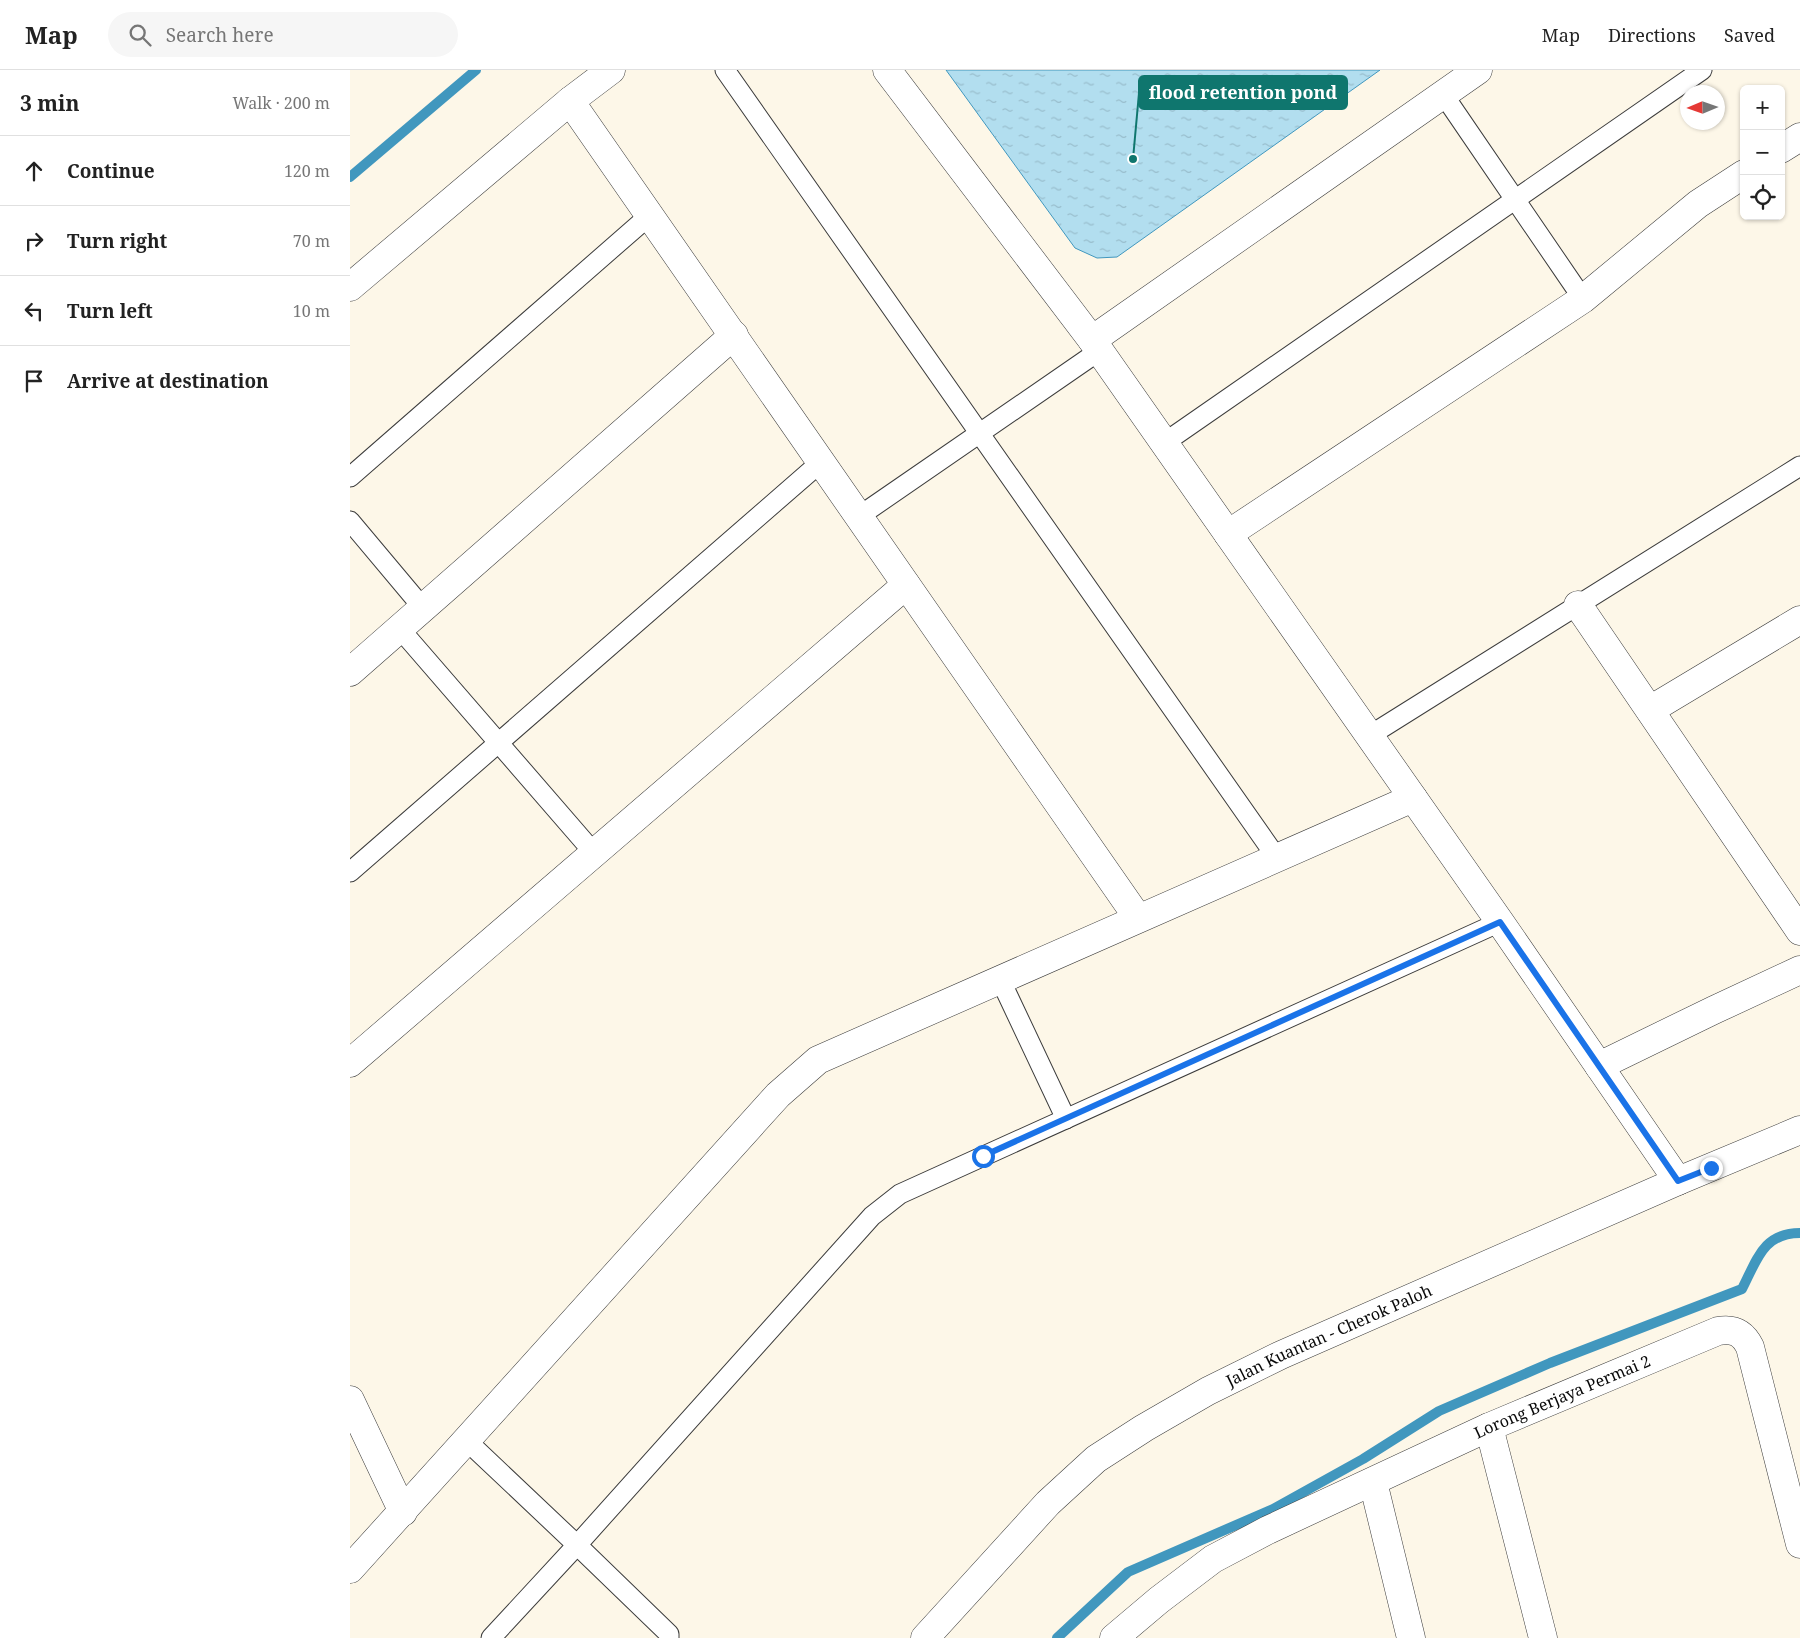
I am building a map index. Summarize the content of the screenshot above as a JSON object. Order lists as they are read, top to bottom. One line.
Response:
{"streets":{"street":["Jalan Kuantan - Cherok Paloh","Lorong Berjaya Permai 2"]},"places":["flood retention pond"],"north":"left","page":{"header":"Map","search":"Search here","nav":["Map","Directions","Saved"],"heading":["3 min","Walk · 200 m"],"map_buttons":["+","−"],"list":[["Continue","120 m"],["Turn right","70 m"],["Turn left","10 m"],"Arrive at destination"]}}
